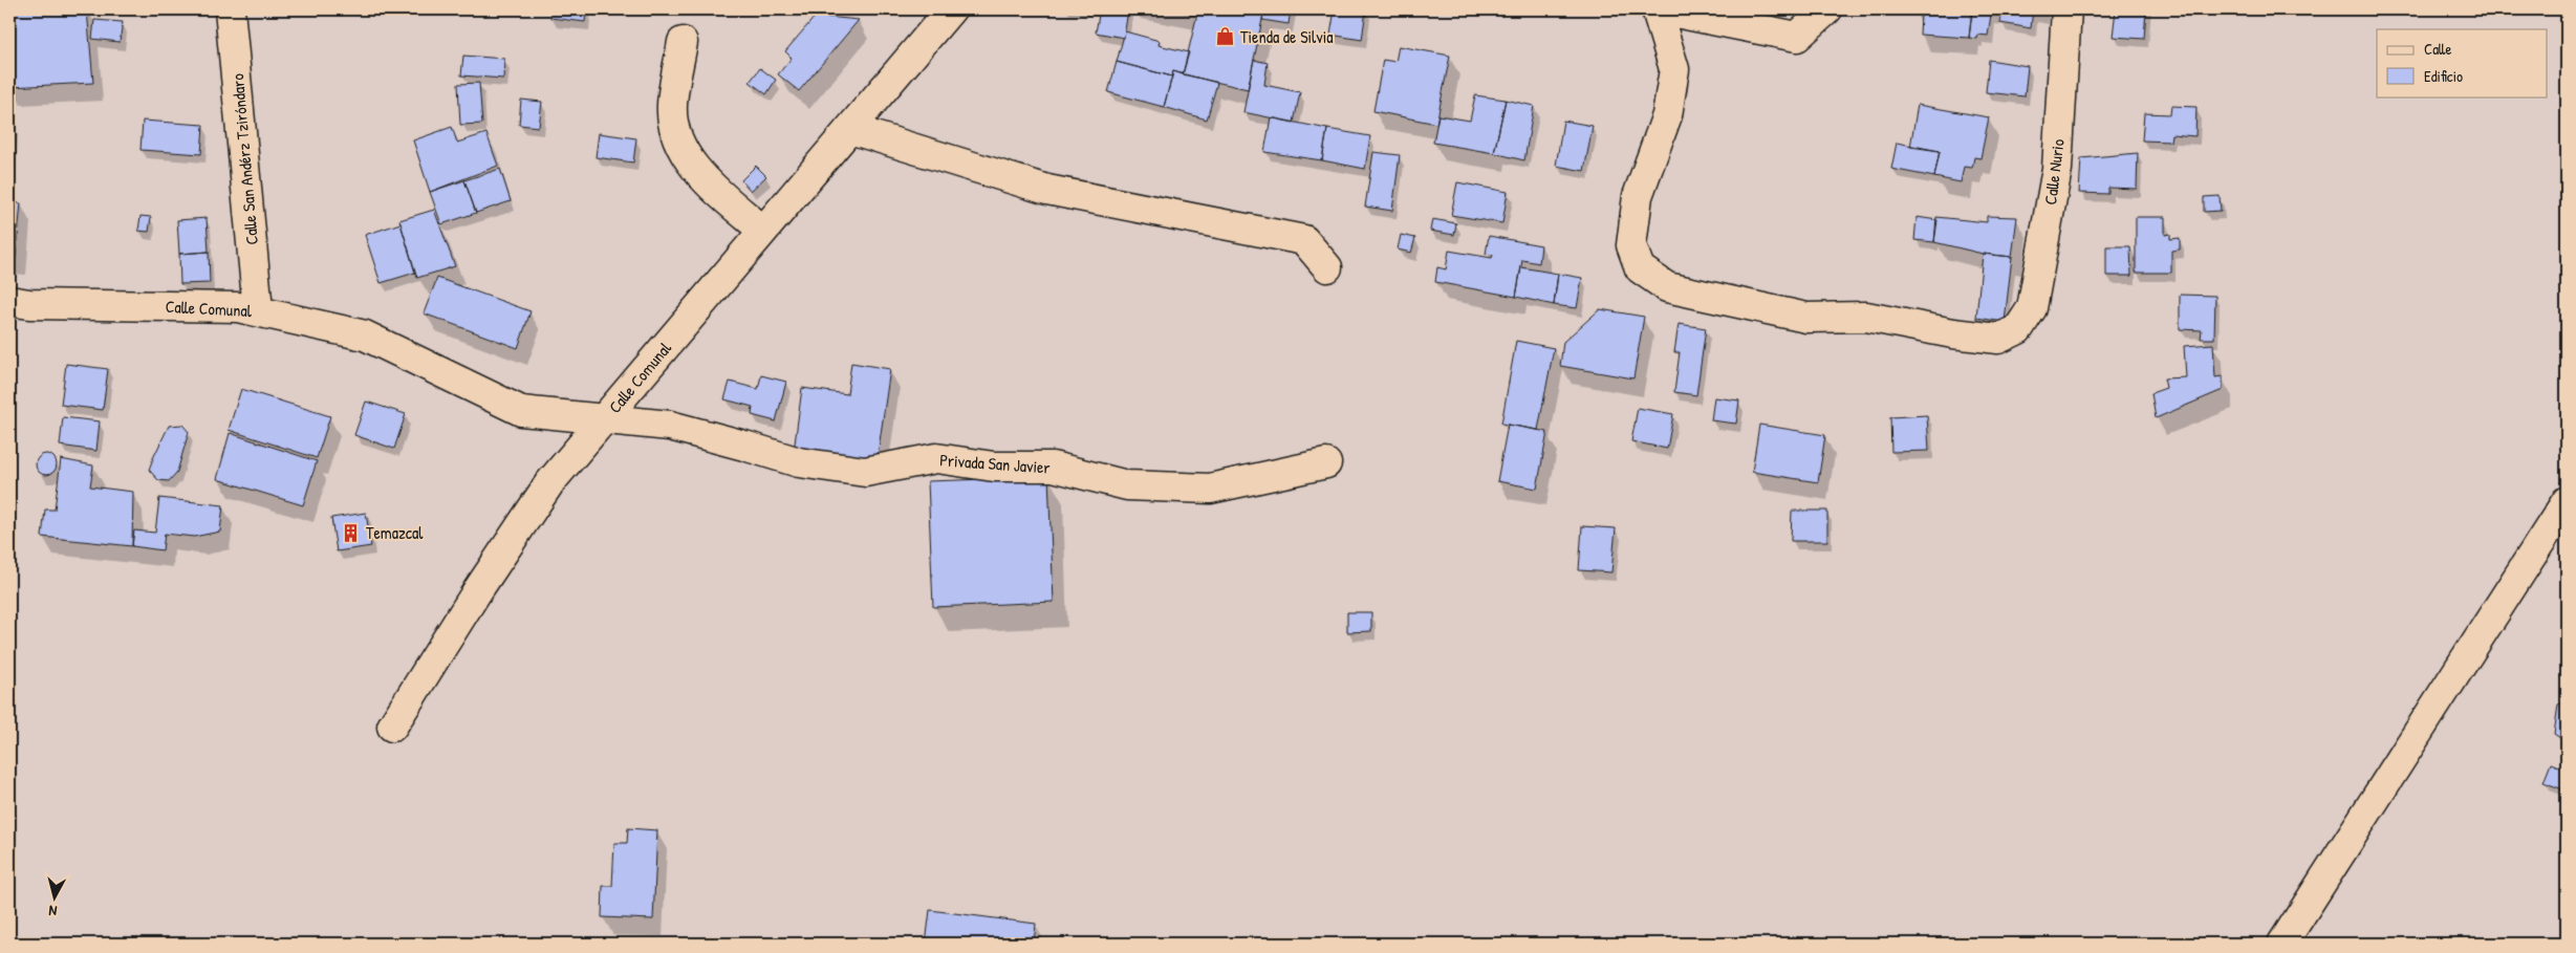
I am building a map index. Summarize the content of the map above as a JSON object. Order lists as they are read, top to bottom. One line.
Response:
{"streets":{"street":["Calle San Andérz Tziróndaro","Calle Nurio","Calle Comunal","Privada San Javier"]},"crossings":[["Calle San Andérz Tziróndaro","Calle Comunal"],["Calle Comunal","Privada San Javier"]],"places":{"shop":["Tienda de Silvia"],"building":["Temazcal"]},"legend":["Calle","Edificio"],"north":"bottom"}
